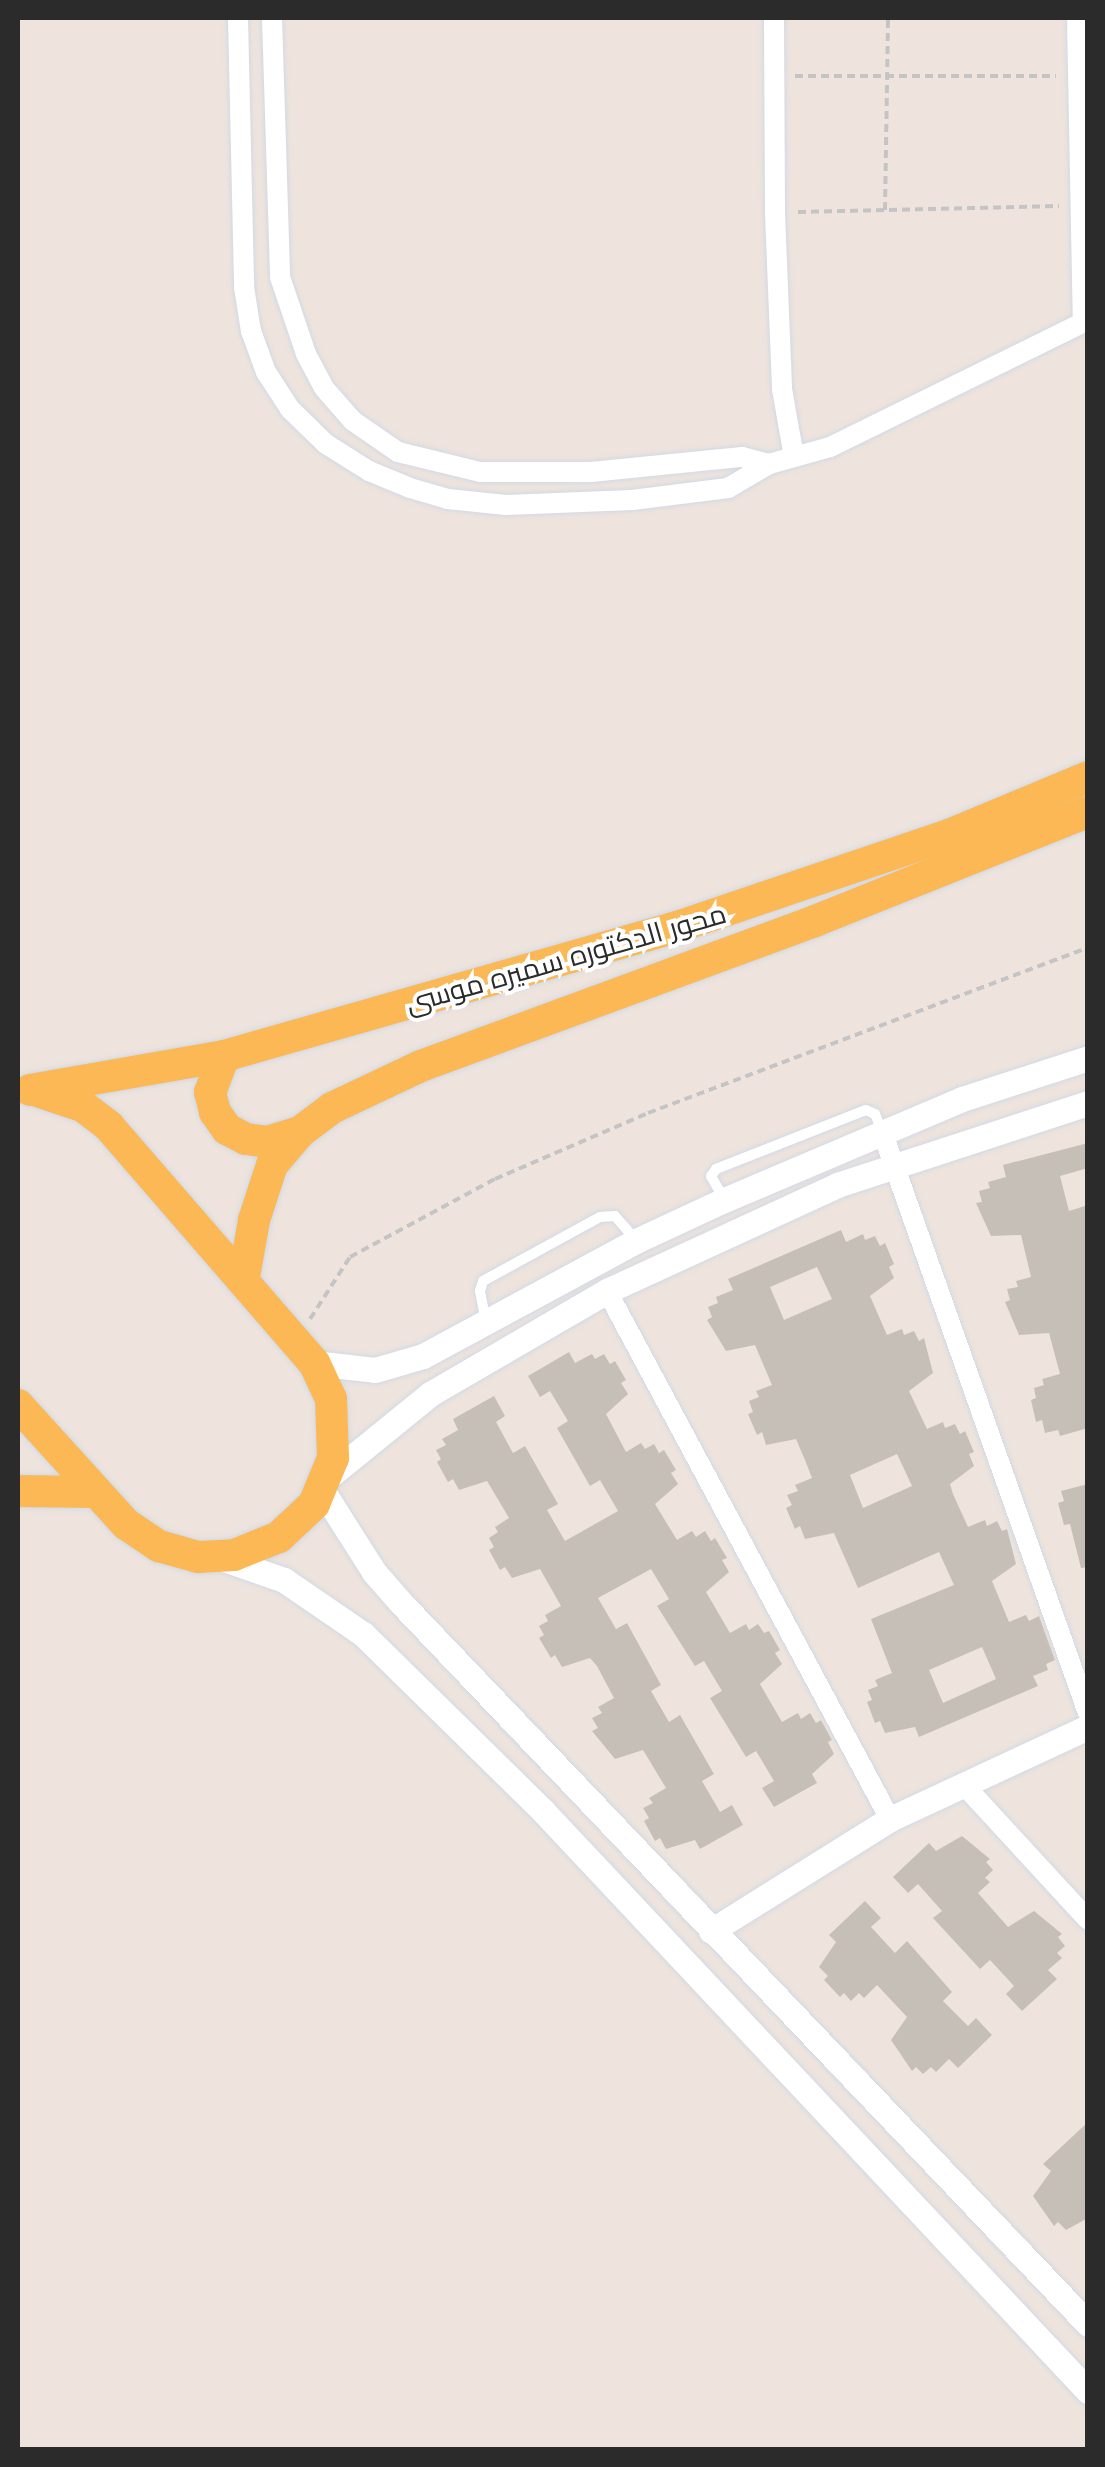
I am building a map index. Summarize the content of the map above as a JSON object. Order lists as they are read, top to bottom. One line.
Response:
{"streets":{"main road":["محور الدكتوره سميره موسى"]}}
